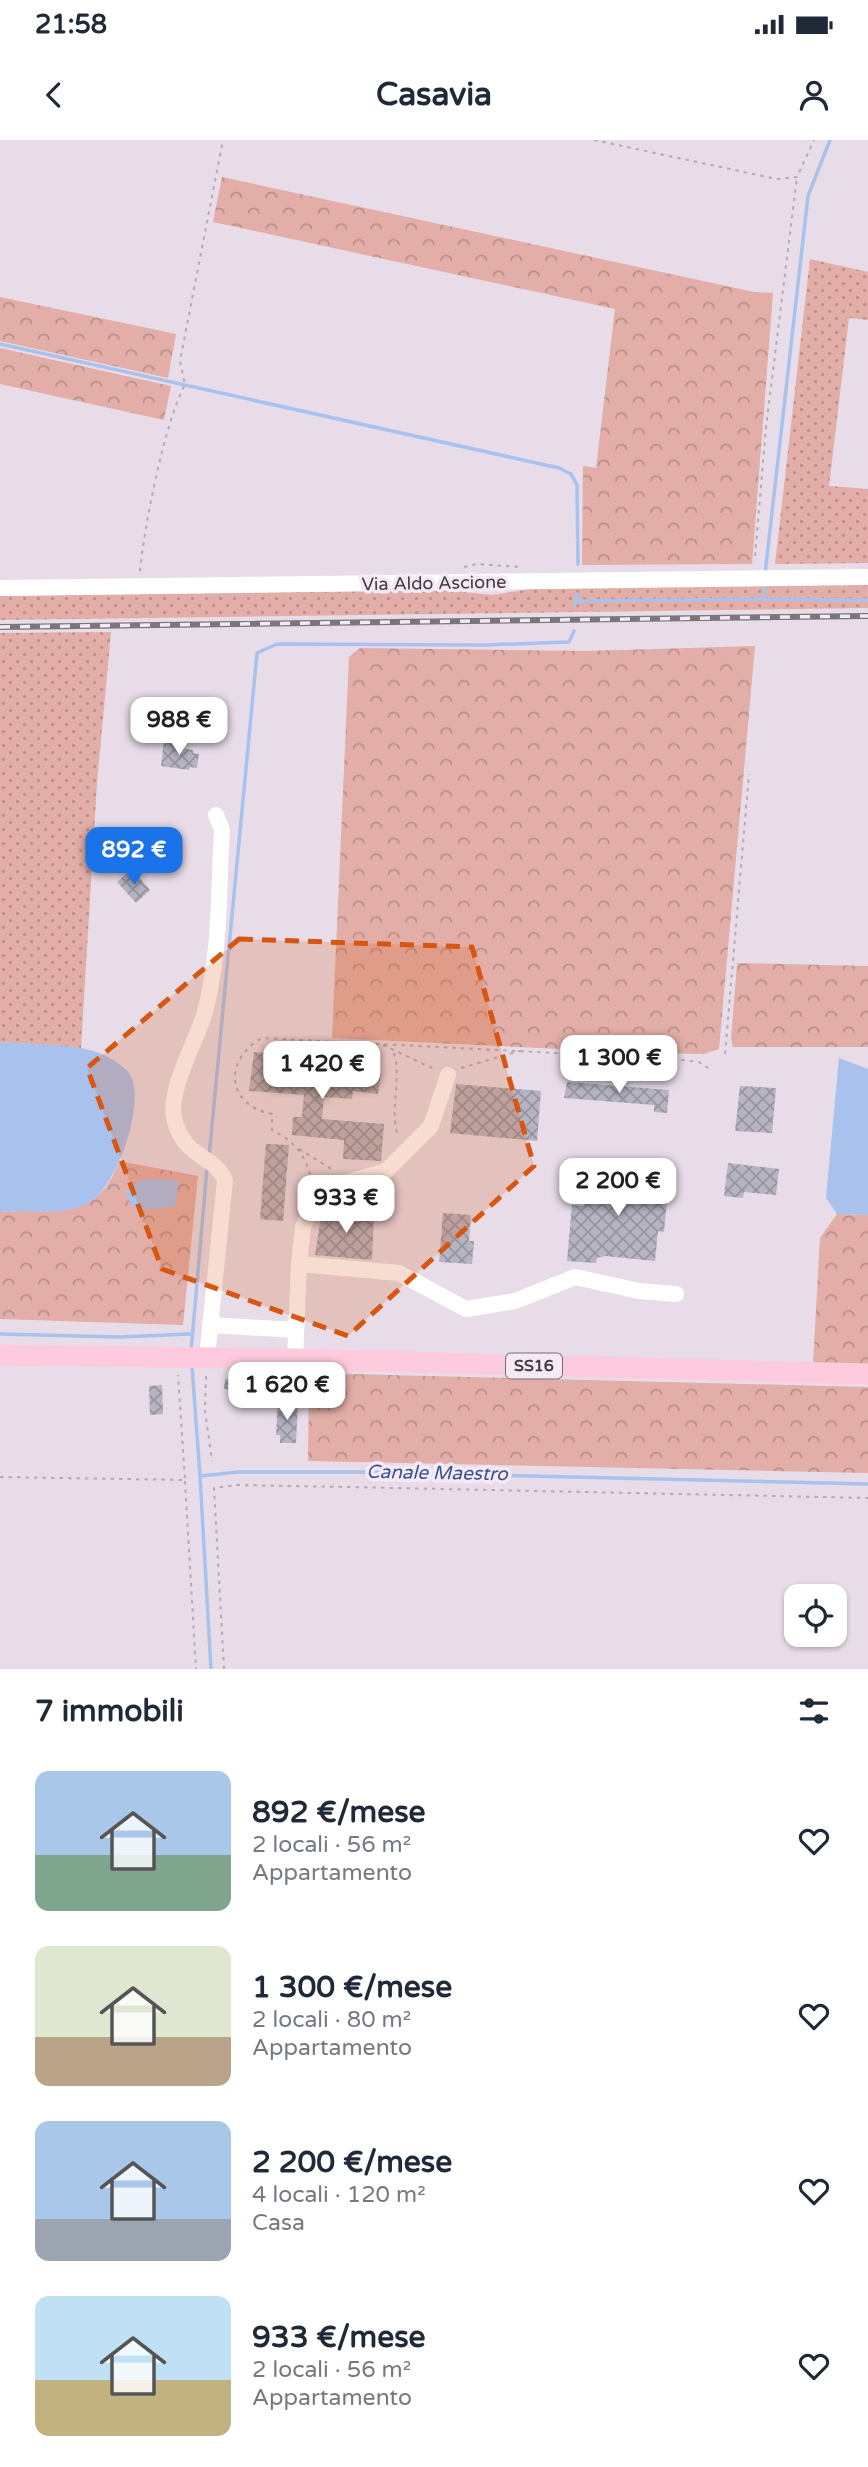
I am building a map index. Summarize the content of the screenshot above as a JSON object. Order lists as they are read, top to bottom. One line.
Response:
{"streets":{"main road":["SS16"],"street":["Via Aldo Ascione"]},"water":["Canale Maestro"],"page":{"status":"21:58","header":"Casavia","price":["988 €","892 €","1 300 €","1 420 €","2 200 €","933 €","1 620 €"],"heading":"7 immobili","list":[{"name":"892 €/mese","note":"2 locali · 56 m² · Appartamento"},{"name":"1 300 €/mese","note":"2 locali · 80 m² · Appartamento"},{"name":"2 200 €/mese","note":"4 locali · 120 m² · Casa"},{"name":"933 €/mese","note":"2 locali · 56 m² · Appartamento"}]}}
